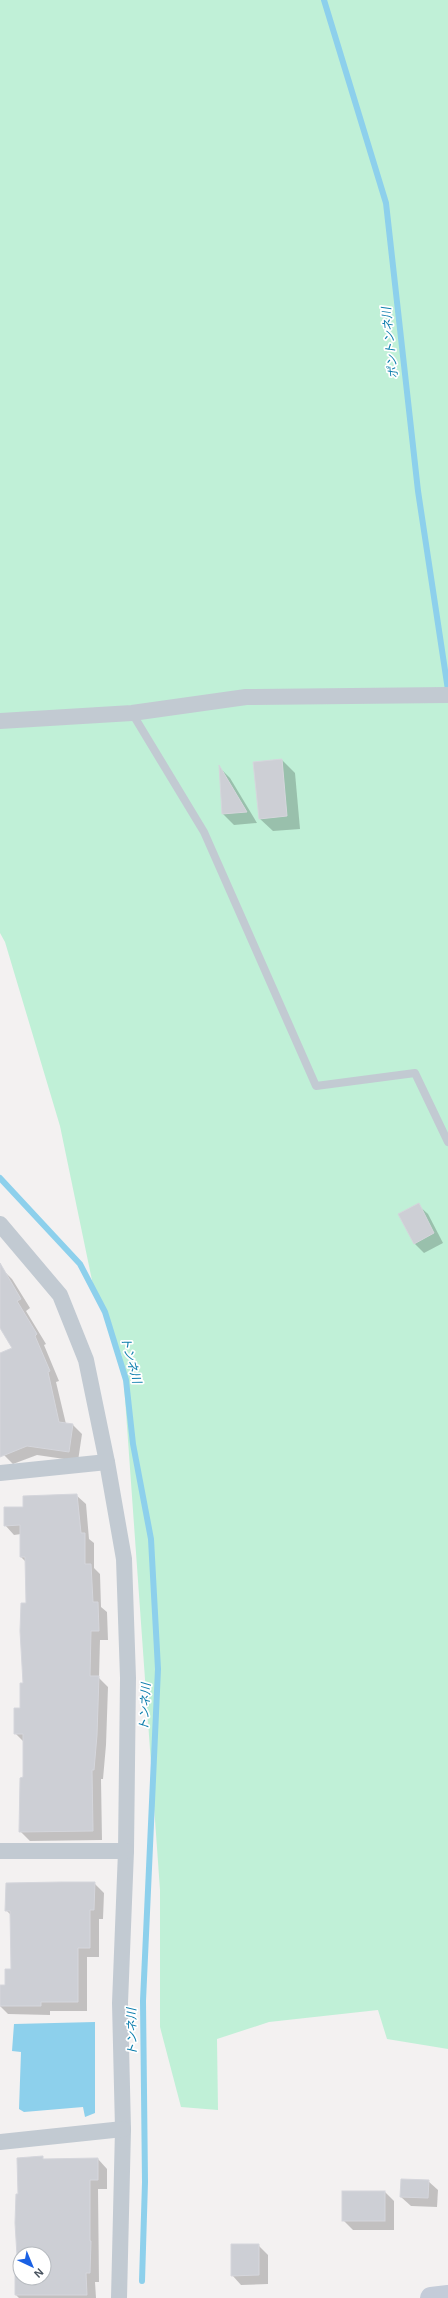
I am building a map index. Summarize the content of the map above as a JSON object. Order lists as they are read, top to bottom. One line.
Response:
{"water":["ポントンネ川","トンネ川"],"north":"bottom right"}
